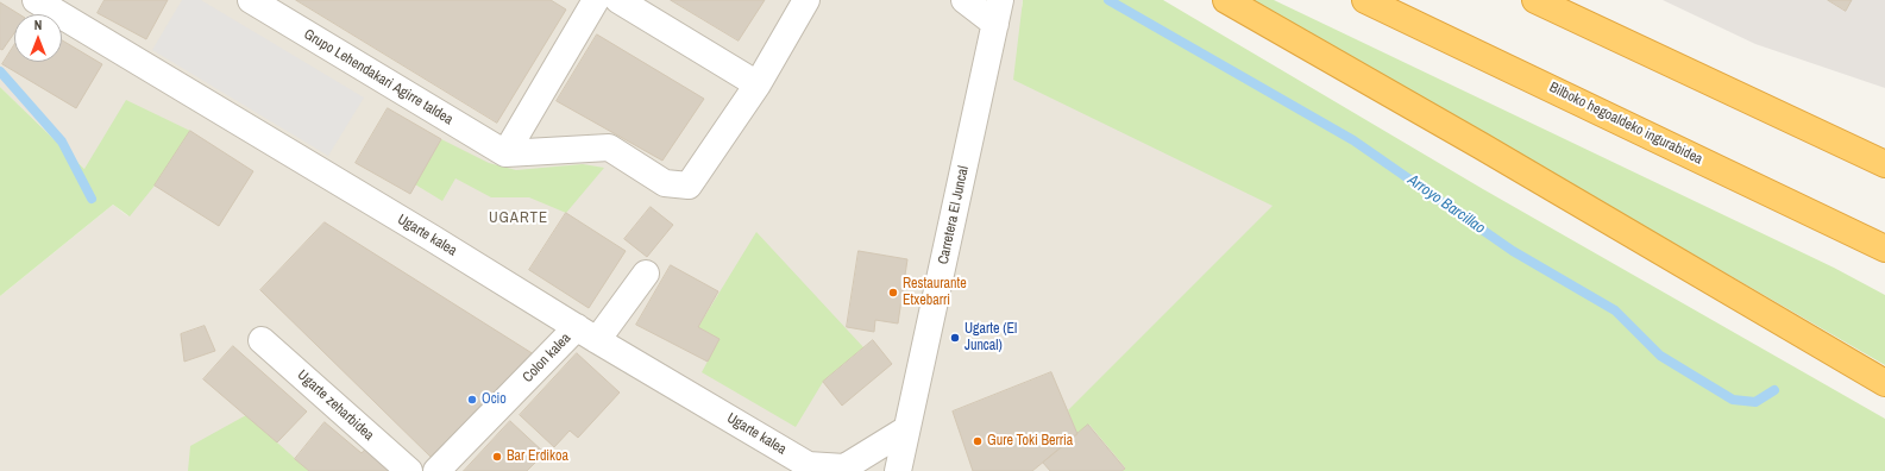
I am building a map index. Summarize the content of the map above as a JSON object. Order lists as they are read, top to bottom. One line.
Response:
{"streets":{"highway":["Bilboko hegoaldeko ingurabidea"],"street":["Grupo Lehendakari Agirre taldea","Carretera El Juncal","Ugarte kalea","Colon kalea","Ugarte zeharbidea"]},"crossings":[["Ugarte kalea","Colon kalea"]],"districts":["UGARTE"],"water":["Arroyo Barcillao"],"places":["Restaurante Etxebarri","Ugarte (El Juncal)","Ocio","Gure Toki Berria","Bar Erdikoa"],"north":"top"}
